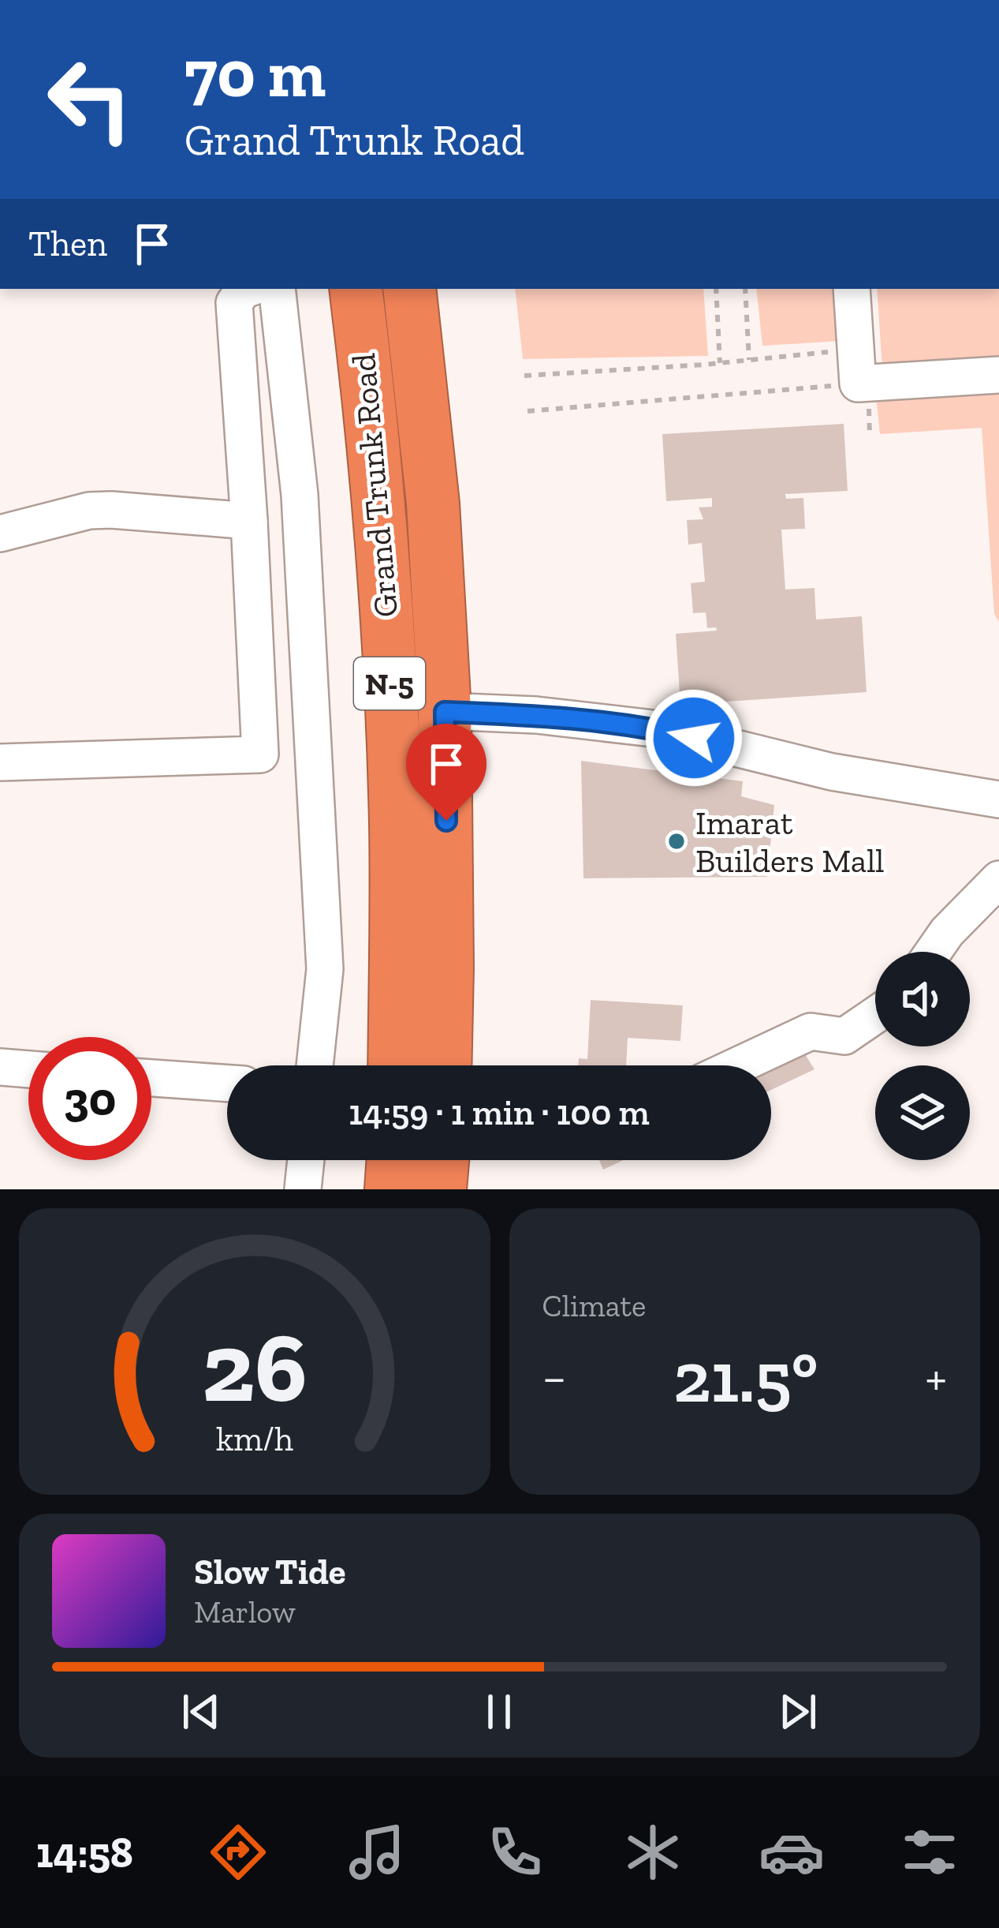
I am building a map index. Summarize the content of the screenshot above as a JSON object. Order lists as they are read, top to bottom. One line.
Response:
{"streets":{"highway":["Grand Trunk Road","N-5"]},"places":["Imarat Builders Mall"],"page":{"turn":["70 m","Grand Trunk Road"],"then":"Then","limit":"30","trip":"14:59 · 1 min · 100 m","tile":"Climate","heat":["−","21.5°","+"],"song":["Slow Tide","Marlow"],"tabs":"14:58","gauge":["26","km/h"]}}
